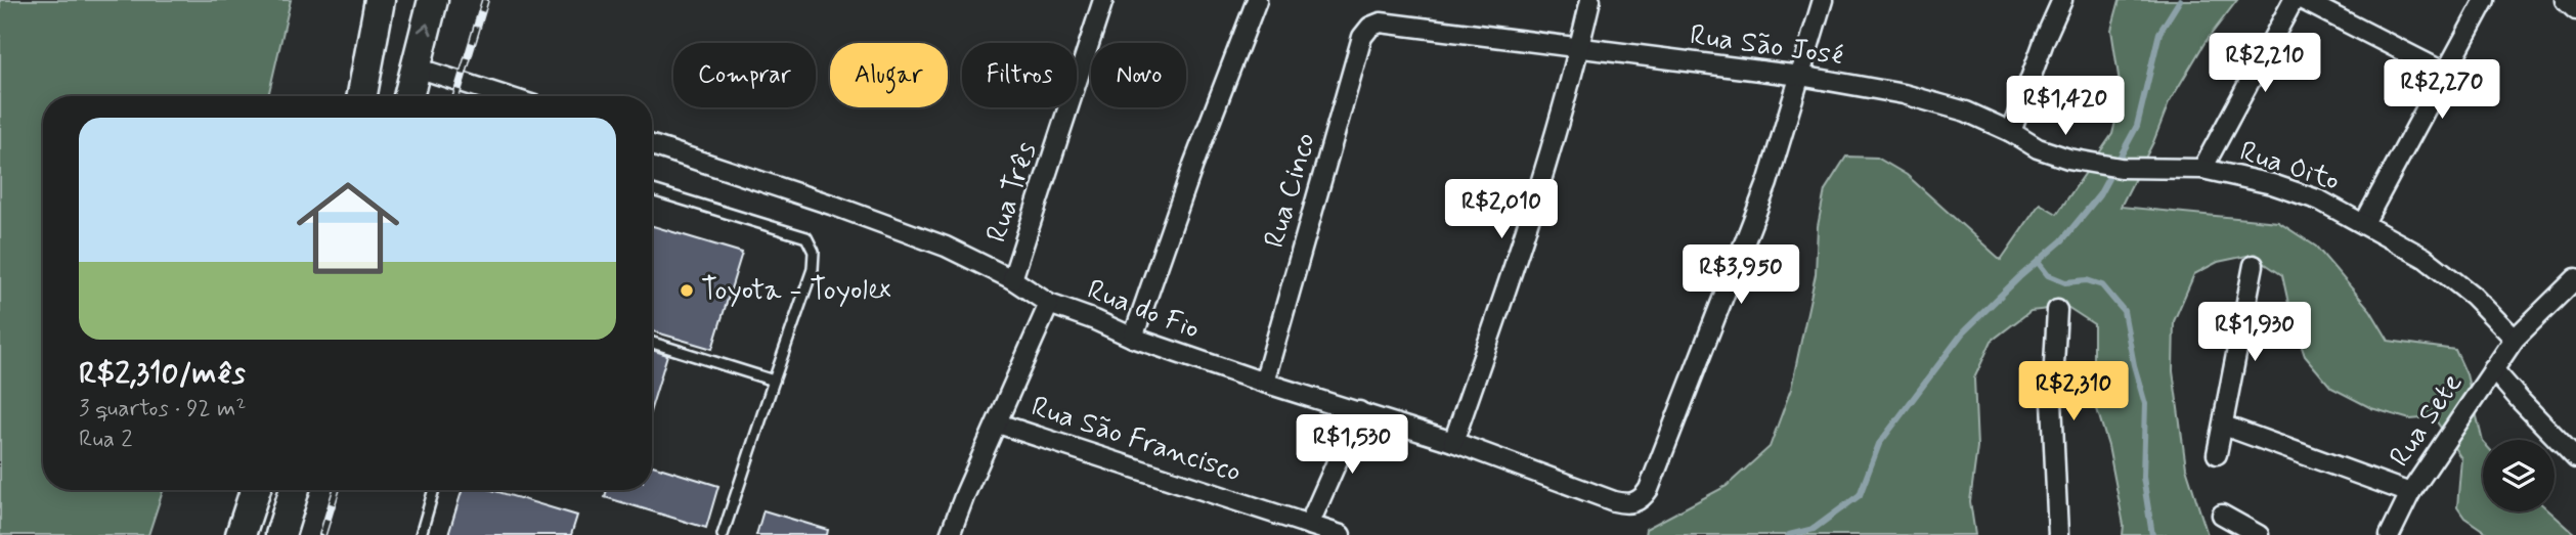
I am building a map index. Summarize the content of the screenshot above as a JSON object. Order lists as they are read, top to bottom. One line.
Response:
{"streets":{"street":["Rua São José","Rua Oito","Rua Cinco","Rua Três","Rua do Fio","Rua Sete","Rua São Francisco"]},"crossings":[["Rua São José","Rua Oito"],["Rua São José","Rua Cinco"],["Rua São José","Rua do Fio"],["Rua Cinco","Rua do Fio"],["Rua Três","Rua do Fio"]],"places":["Toyota - Toyolex"],"page":{"price":["R$2,210","R$2,270","R$1,420","R$2,010","R$3,950","R$1,930","R$2,310","R$1,530"],"chip":["Comprar","Alugar","Filtros","Novo"],"list":[{"name":"R$2,310/mês","note":"3 quartos · 92 m² · Rua 2"}]}}
